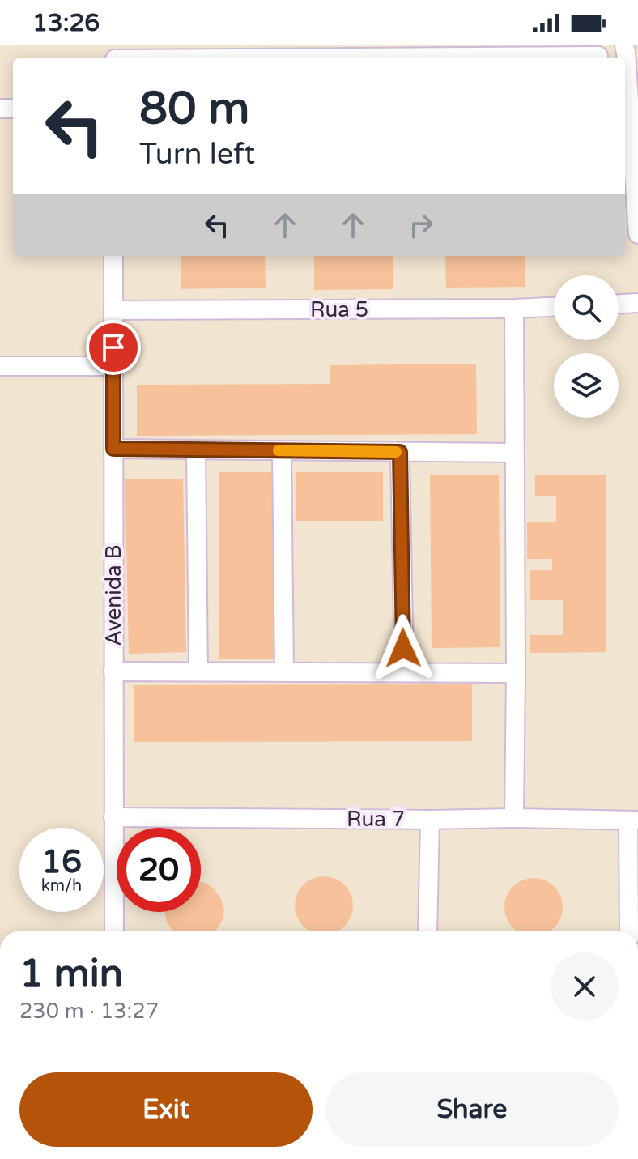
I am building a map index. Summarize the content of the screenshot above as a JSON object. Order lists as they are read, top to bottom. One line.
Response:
{"streets":{"lane":["Rua 5","Avenida B","Rua 7"]},"crossings":[["Rua 5","Avenida B"],["Avenida B","Rua 7"]],"page":{"status":"13:26","turn":["80 m","Turn left"],"speed":"16 km/h","limit":"20","heading":["1 min","230 m · 13:27"],"buttons":["Exit","Share"]}}
